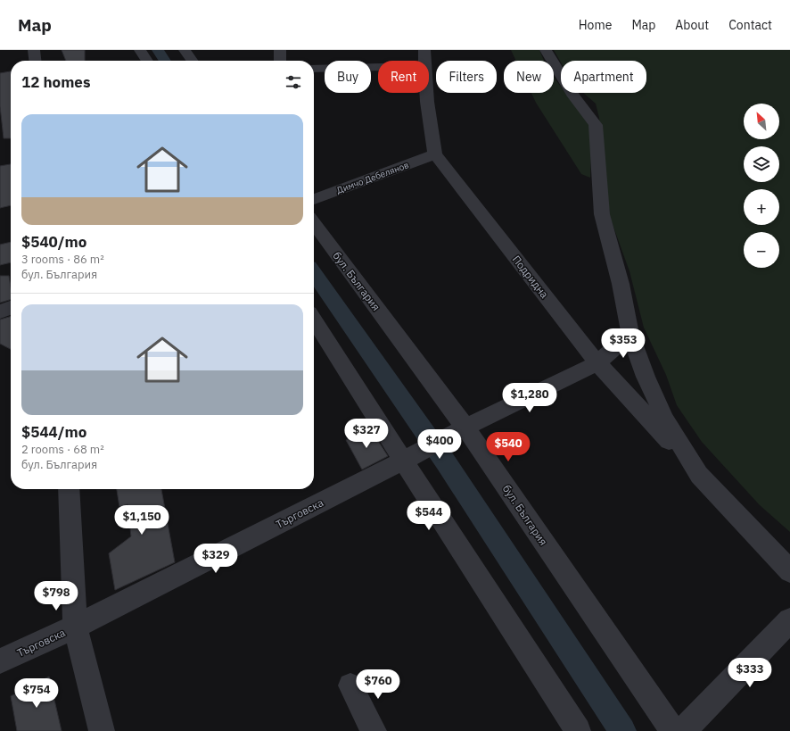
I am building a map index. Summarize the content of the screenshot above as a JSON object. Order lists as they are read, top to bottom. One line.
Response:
{"streets":{"street":["Димчо Дебелянов","Подридна","бул. България","Търговска"]},"crossings":[["Димчо Дебелянов","Подридна"],["Подридна","Търговска"],["бул. България","Търговска"]],"north":"top left","page":{"header":"Map","nav":["Home","Map","About","Contact"],"chip":["Buy","Rent","Filters","New","Apartment"],"heading":"12 homes","map_buttons":["+","−"],"list":[{"name":"$540/mo","note":"3 rooms · 86 m² · бул. България"},{"name":"$544/mo","note":"2 rooms · 68 m² · бул. България"}],"price":["$353","$1,280","$327","$400","$540","$544","$1,150","$329","$798","$333","$760","$754"]}}
